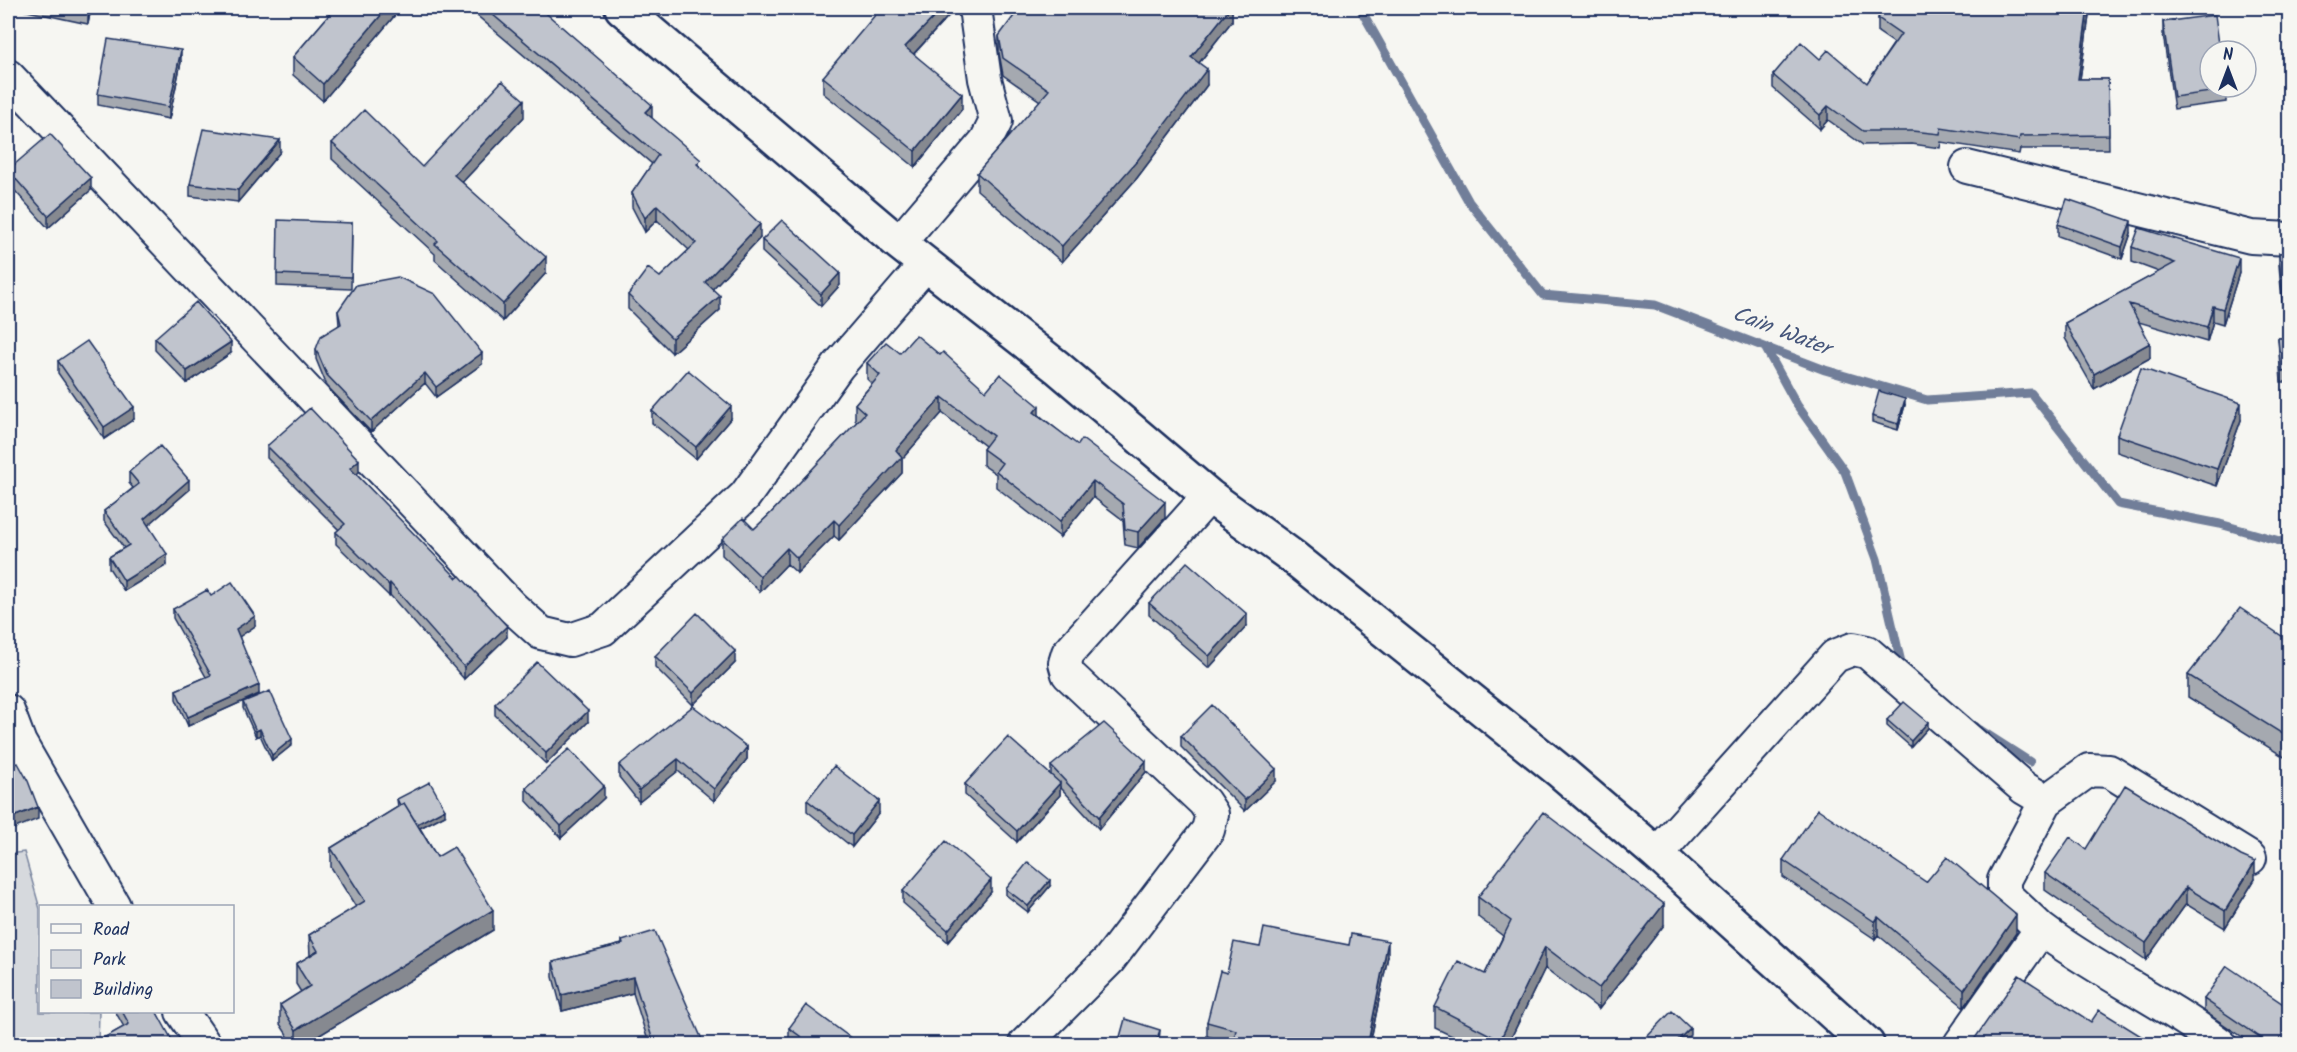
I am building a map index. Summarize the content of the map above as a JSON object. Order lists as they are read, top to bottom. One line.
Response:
{"water":["Cain Water"],"legend":["Road","Park","Building"],"north":"top"}
